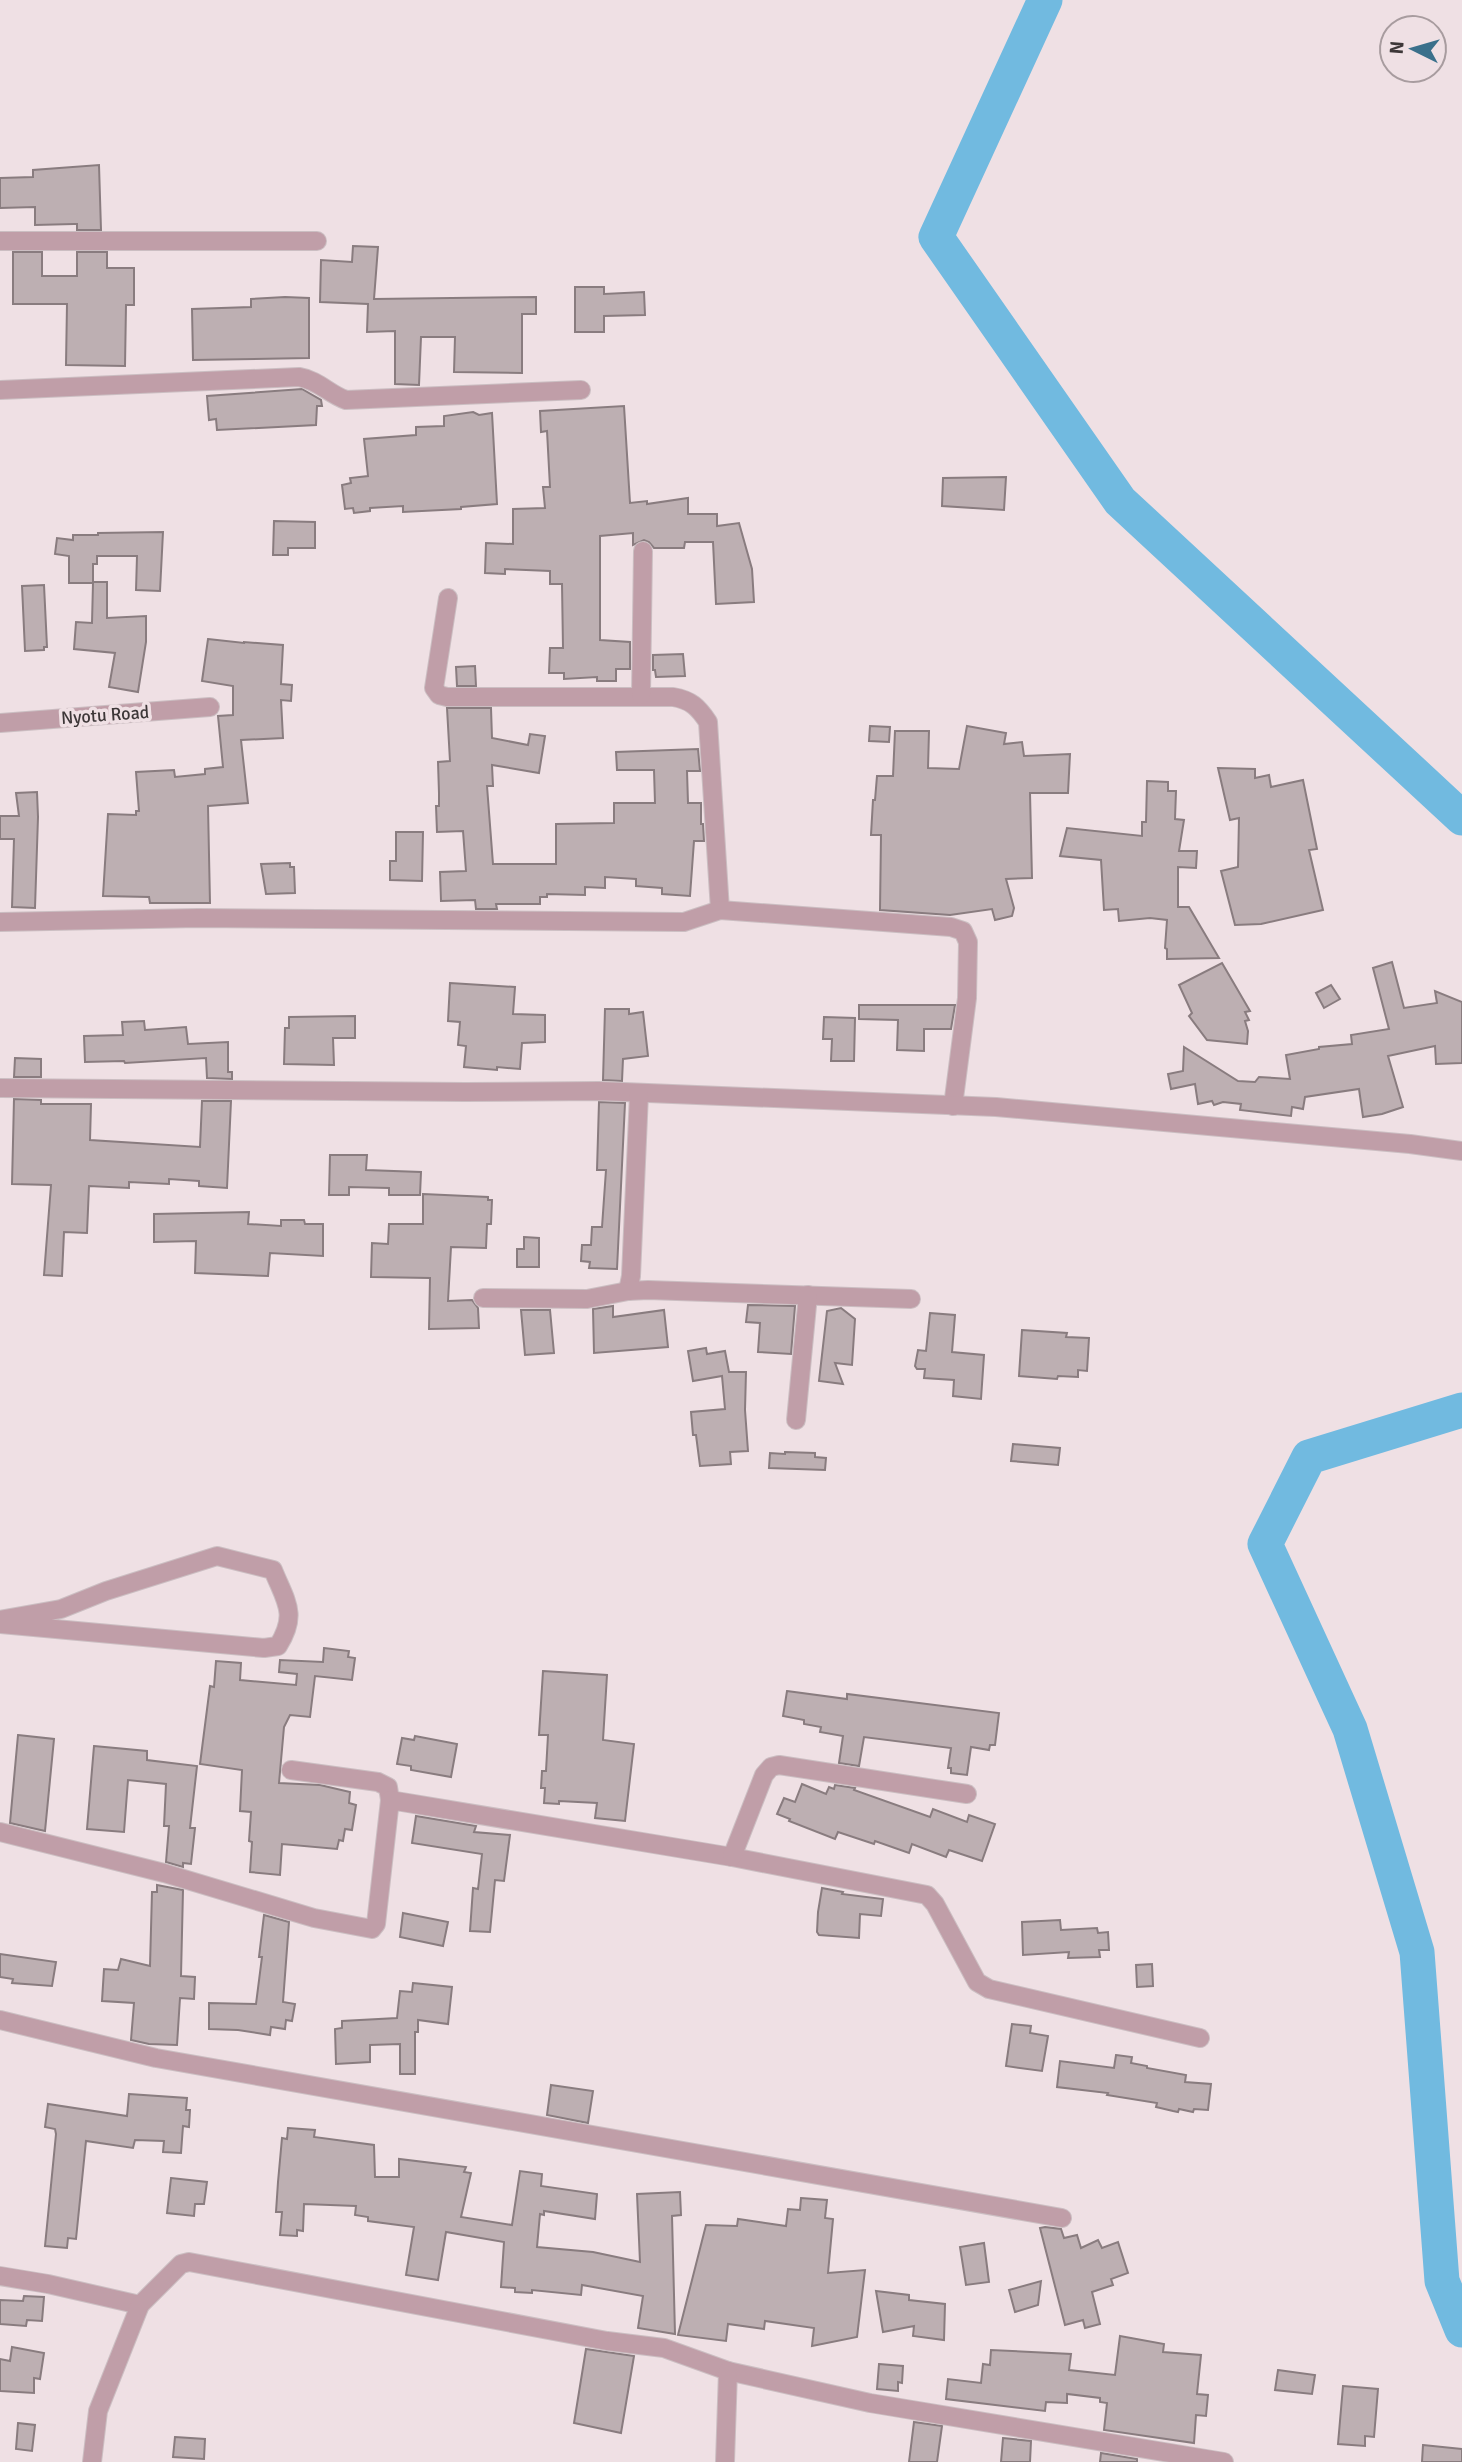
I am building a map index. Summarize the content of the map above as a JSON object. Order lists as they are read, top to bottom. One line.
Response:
{"streets":{"street":["Nyotu Road"]},"north":"left"}
